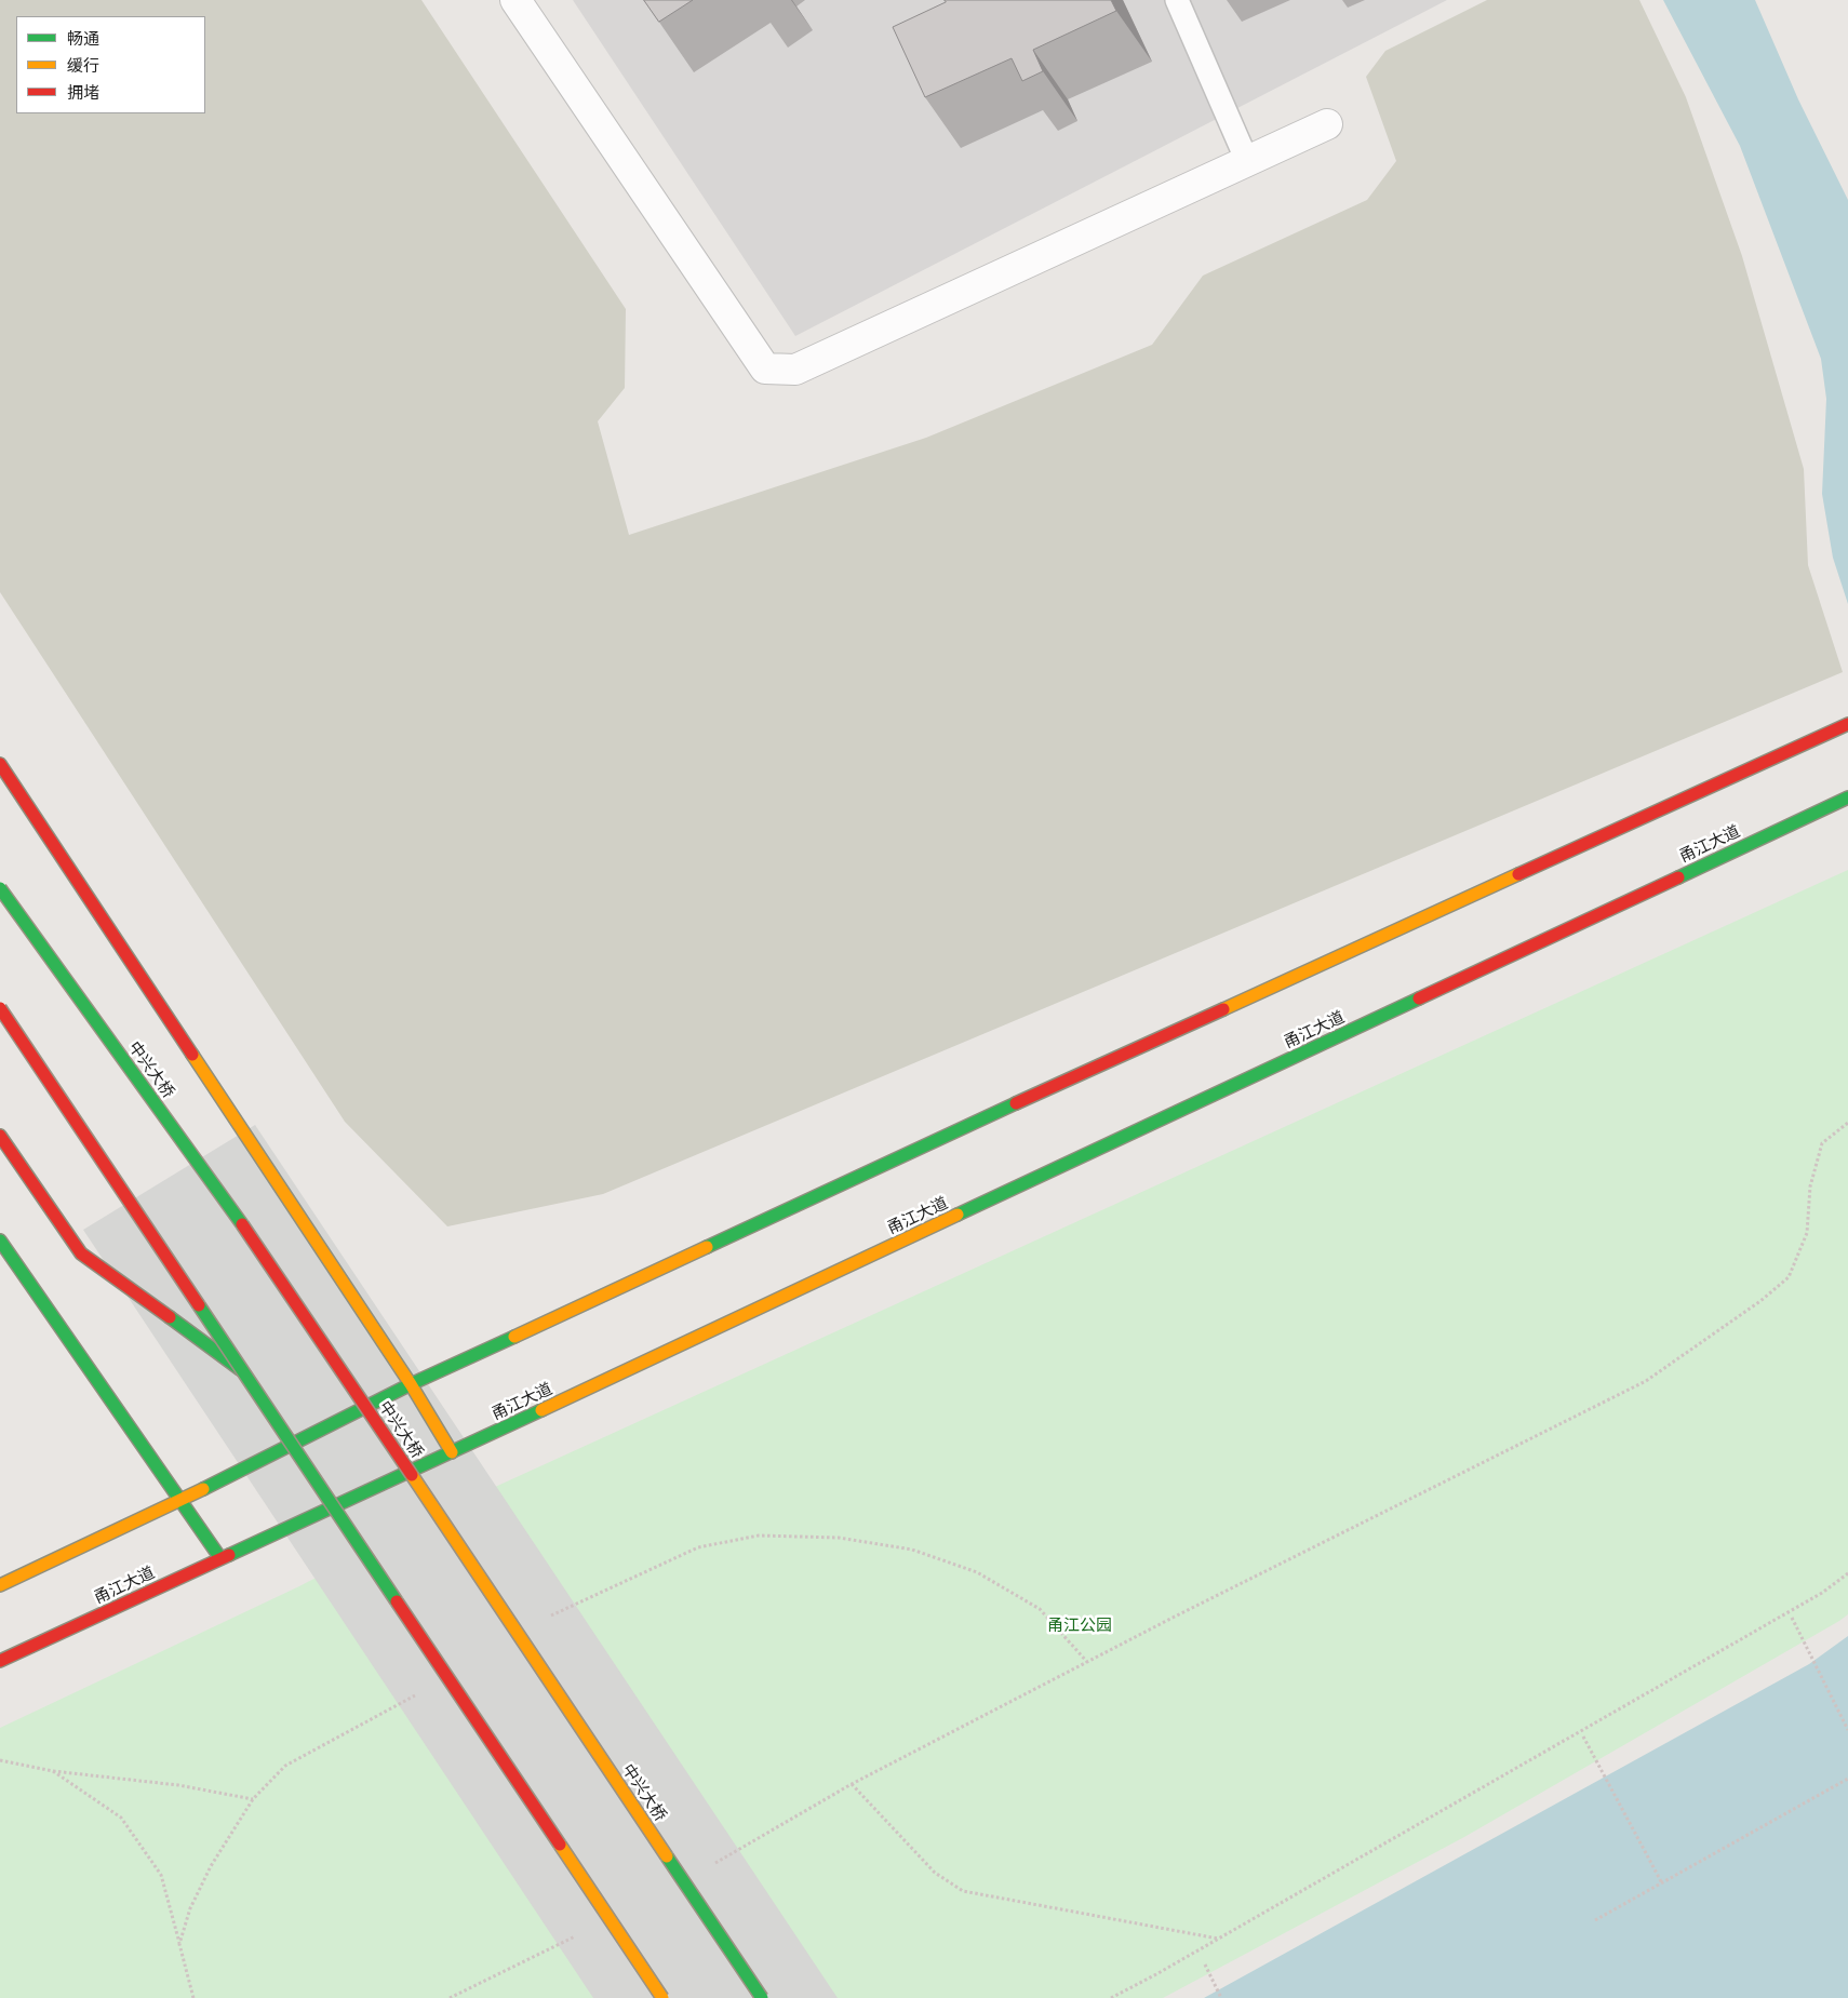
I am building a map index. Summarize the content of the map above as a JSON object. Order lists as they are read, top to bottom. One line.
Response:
{"streets":{"main road":["甬江大道","中兴大桥"]},"parks":["甬江公园"],"legend":["畅通","缓行","拥堵"]}
